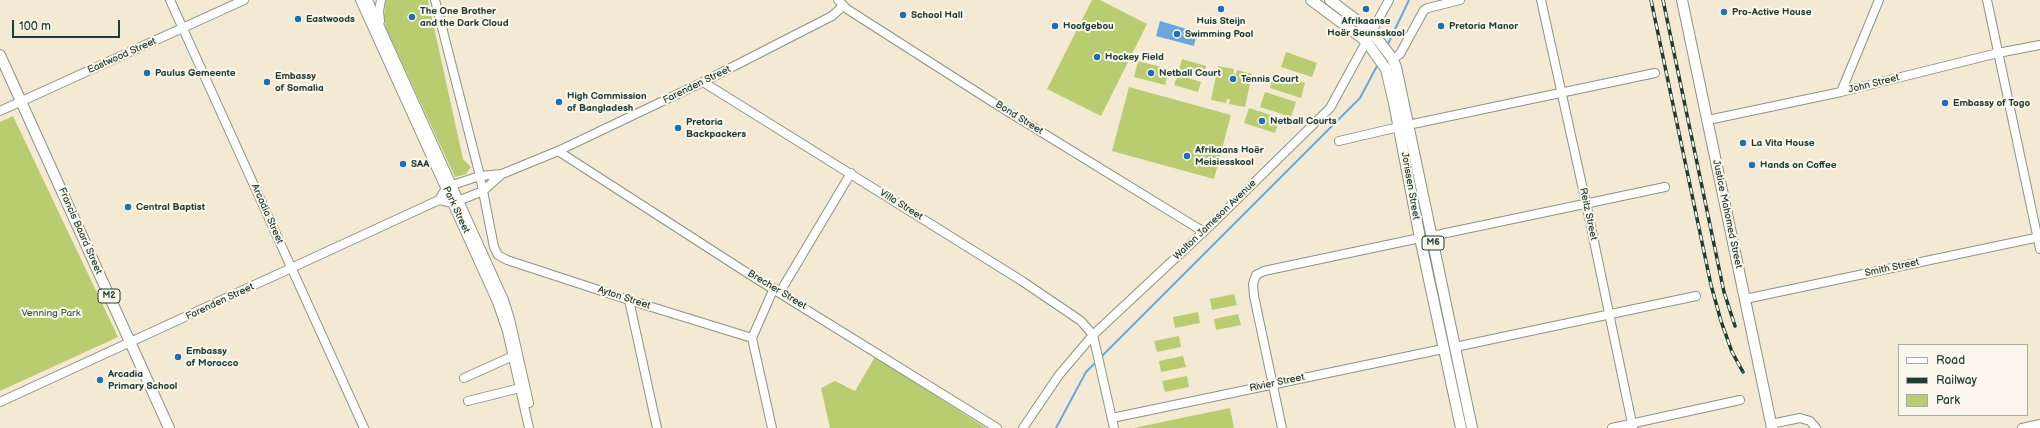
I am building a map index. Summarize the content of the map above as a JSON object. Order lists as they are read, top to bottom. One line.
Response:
{"streets":{"main road":["Jorissen Street","Justice Mahomed Street","Francis Baard Street","M6","M2"],"street":["Eastwood Street","John Street","Farenden Street","Bond Street","Villa Street","Park Street","Arcadia Street","Reitz Street","Walton Jameson Avenue","Smith Street","Brecher Street","Ayton Street","Rivier Street"]},"crossings":[["Eastwood Street","Arcadia Street"],["Eastwood Street","Francis Baard Street"],["John Street","Justice Mahomed Street"],["Farenden Street","Bond Street"],["Farenden Street","Villa Street"],["Farenden Street","Park Street"],["Farenden Street","Arcadia Street"],["Farenden Street","Francis Baard Street"],["Farenden Street","Brecher Street"],["Farenden Street","Ayton Street"],["Bond Street","Walton Jameson Avenue"],["Jorissen Street","Walton Jameson Avenue"],["Jorissen Street","Rivier Street"],["Villa Street","Walton Jameson Avenue"],["Justice Mahomed Street","Smith Street"]],"parks":["Venning Park"],"places":["Huis Steijn","Afrikaanse Hoër Seunsskool","Pro-Active House","School Hall","The One Brother and the Dark Cloud","Eastwoods","Hoofgebou","Pretoria Manor","Swimming Pool","Hockey Field","Paulus Gemeente","Netball Court","Tennis Court","Embassy of Somalia","High Commission of Bangladesh","Embassy of Togo","Netball Courts","Pretoria Backpackers","La Vita House","Afrikaans Hoër Meisiesskool","SAA","Hands on Coffee","Central Baptist","Embassy of Morocco","Arcadia Primary School"],"legend":["Road","Railway","Park"],"scale_bar":"100 m"}
